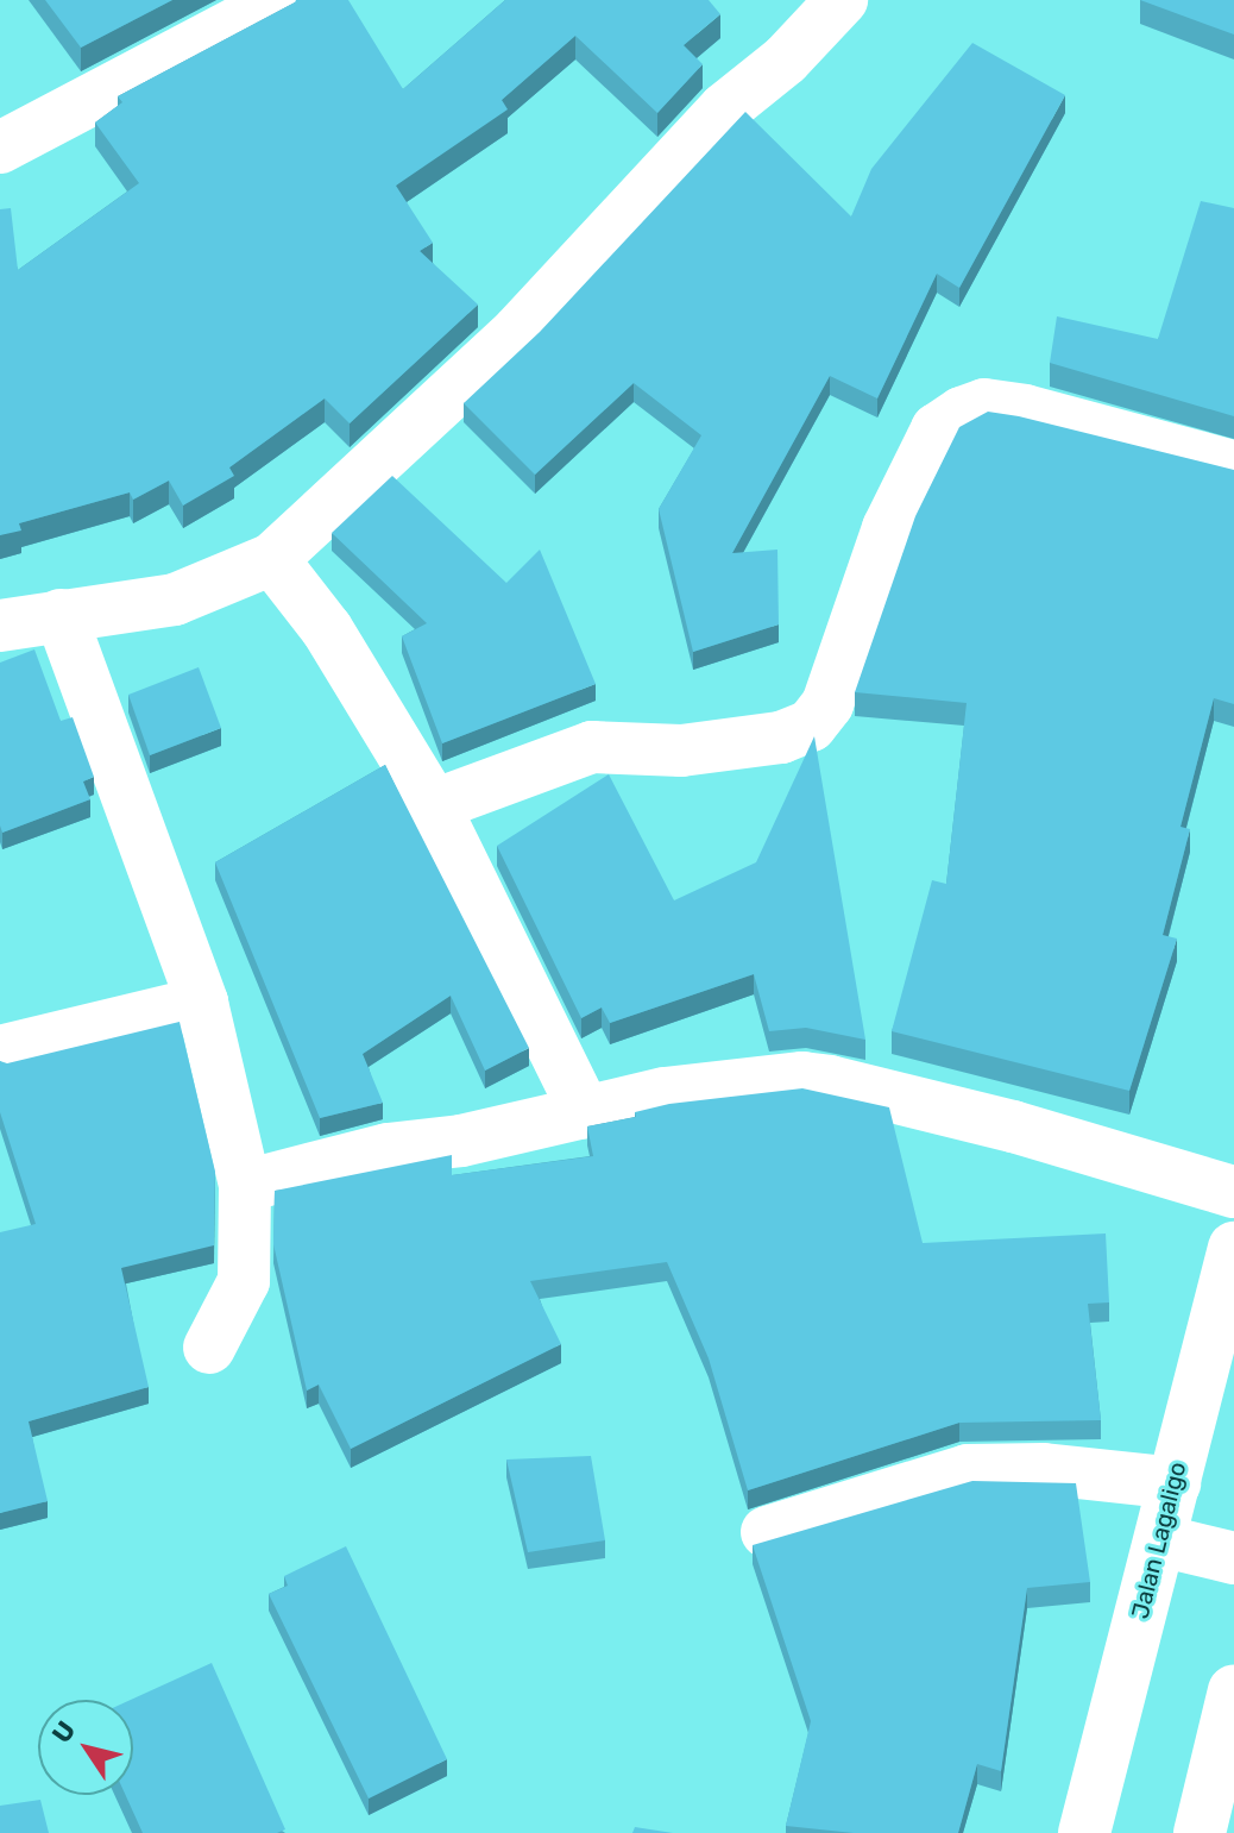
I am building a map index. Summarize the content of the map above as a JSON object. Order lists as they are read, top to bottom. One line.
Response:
{"streets":{"street":["Jalan Lagaligo"]},"north":"top left"}
